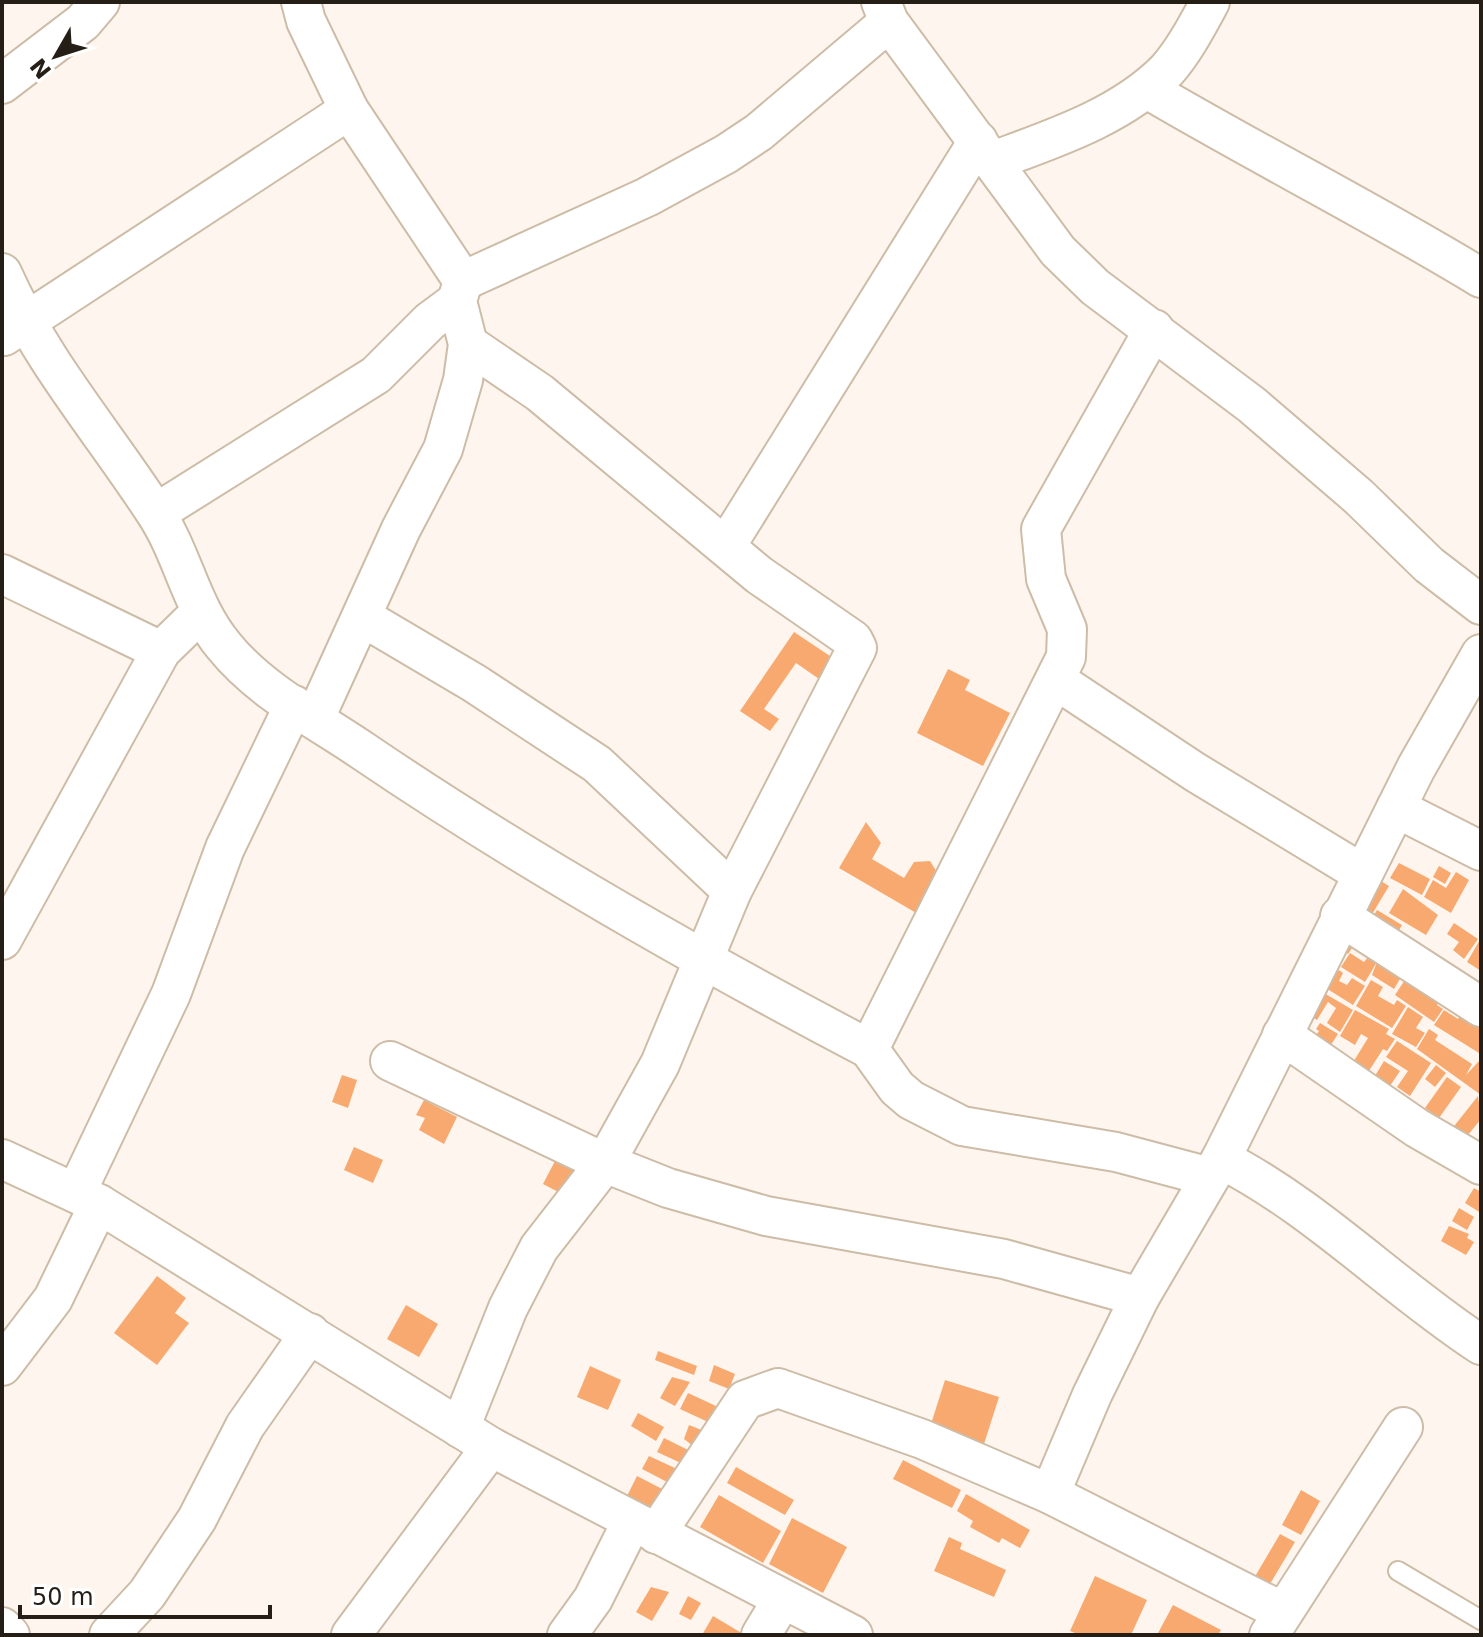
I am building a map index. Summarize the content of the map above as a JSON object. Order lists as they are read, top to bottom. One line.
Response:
{"scale_bar":"50 m","north":"bottom left"}
